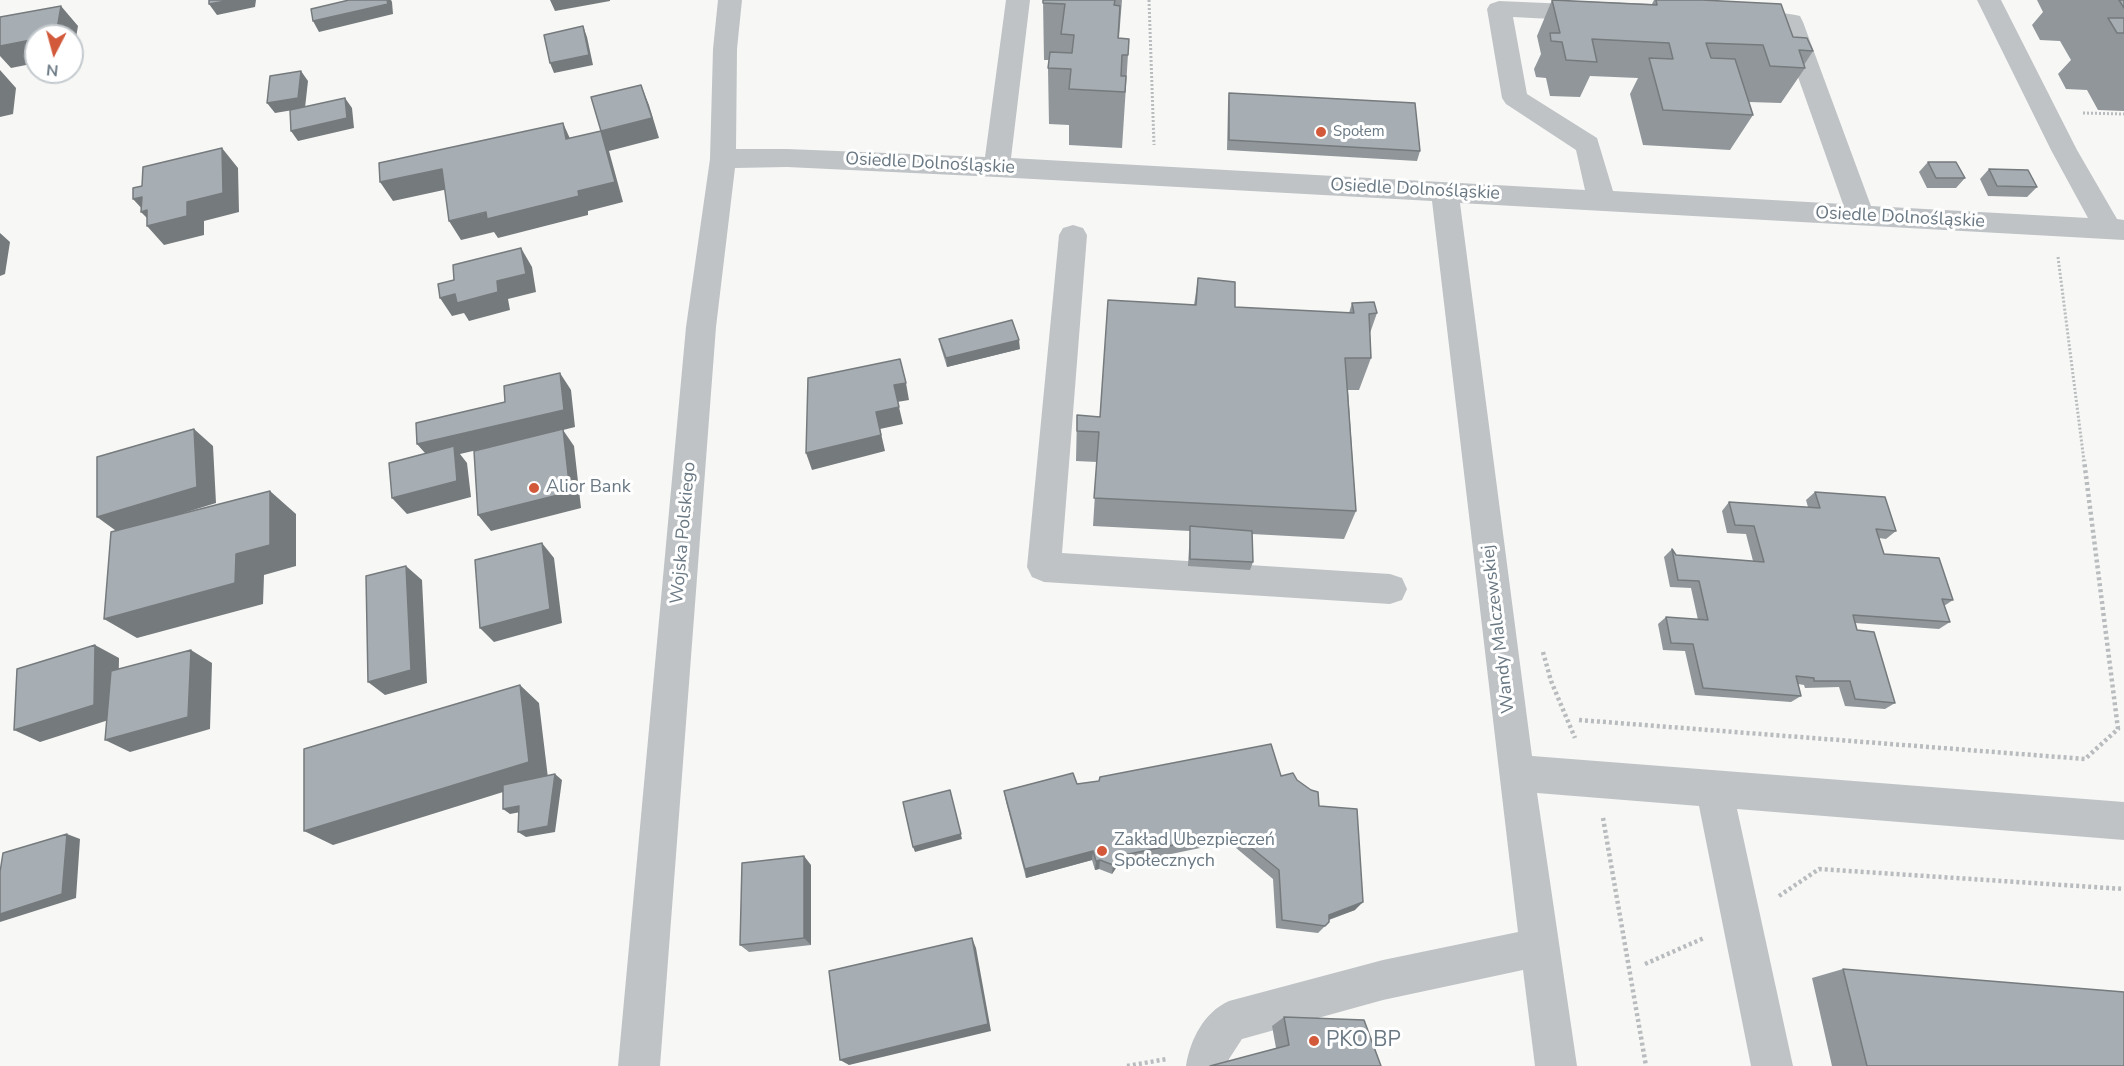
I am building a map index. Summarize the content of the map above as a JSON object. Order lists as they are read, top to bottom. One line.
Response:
{"streets":{"street":["Osiedle Dolnośląskie","Wojska Polskiego","Wandy Malczewskiej"]},"crossings":[["Osiedle Dolnośląskie","Wojska Polskiego"],["Osiedle Dolnośląskie","Wandy Malczewskiej"]],"places":["Społem","Alior Bank","Zakład Ubezpieczeń Społecznych","PKO BP"],"north":"bottom"}
